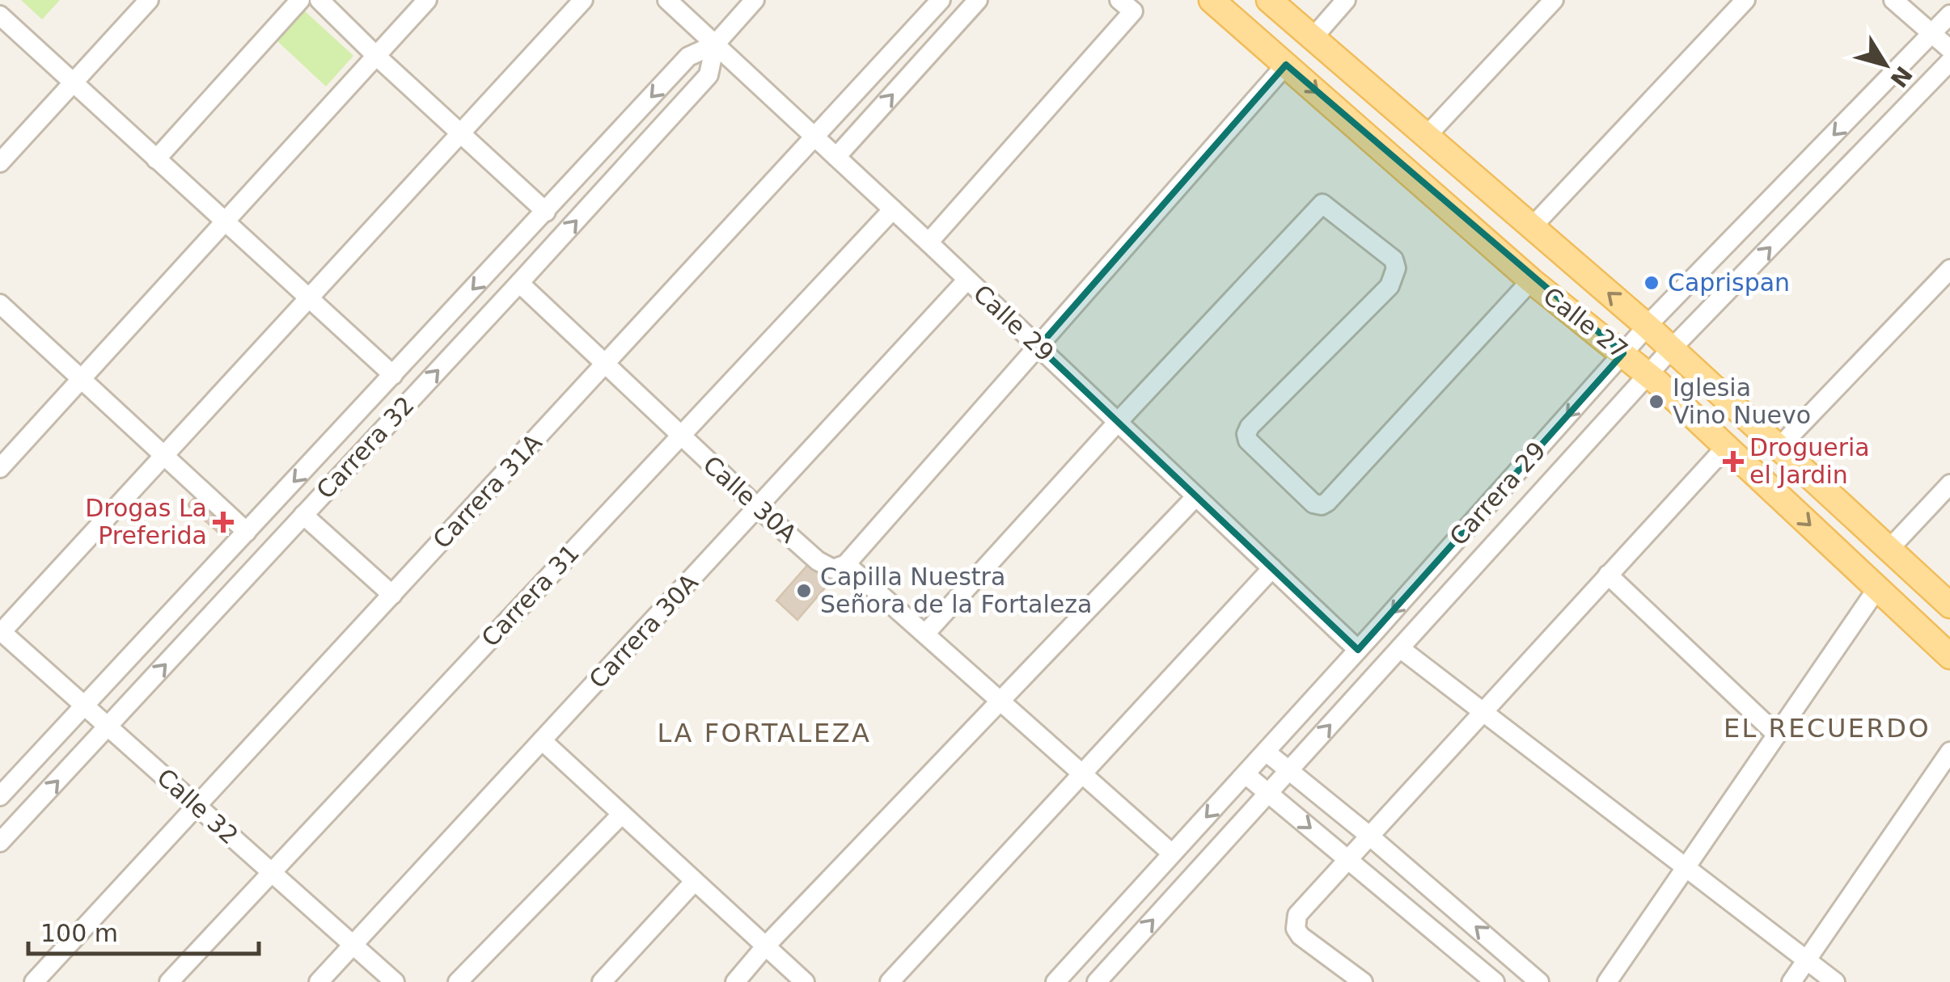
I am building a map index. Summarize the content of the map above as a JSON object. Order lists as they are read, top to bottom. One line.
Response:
{"streets":{"main road":["Calle 27"],"street":["Calle 29","Carrera 32","Carrera 31A","Carrera 29","Calle 30A","Carrera 31","Carrera 30A","Calle 32"]},"crossings":[["Calle 29","Carrera 32"],["Calle 29","Carrera 31A"],["Calle 29","Carrera 29"],["Calle 29","Carrera 31"],["Calle 29","Carrera 30A"],["Calle 27","Carrera 29"],["Carrera 32","Calle 30A"],["Carrera 32","Calle 32"],["Carrera 31A","Calle 30A"],["Carrera 31A","Calle 32"],["Carrera 29","Calle 30A"],["Calle 30A","Carrera 31"],["Calle 30A","Carrera 30A"],["Carrera 31","Calle 32"],["Carrera 30A","Calle 32"]],"districts":["EL RECUERDO","LA FORTALEZA"],"places":{"other":["Caprispan","Iglesia Vino Nuevo","Capilla Nuestra Señora de la Fortaleza"],"health":["Drogueria el Jardin","Drogas La Preferida"]},"scale_bar":"100 m","north":"bottom right"}
